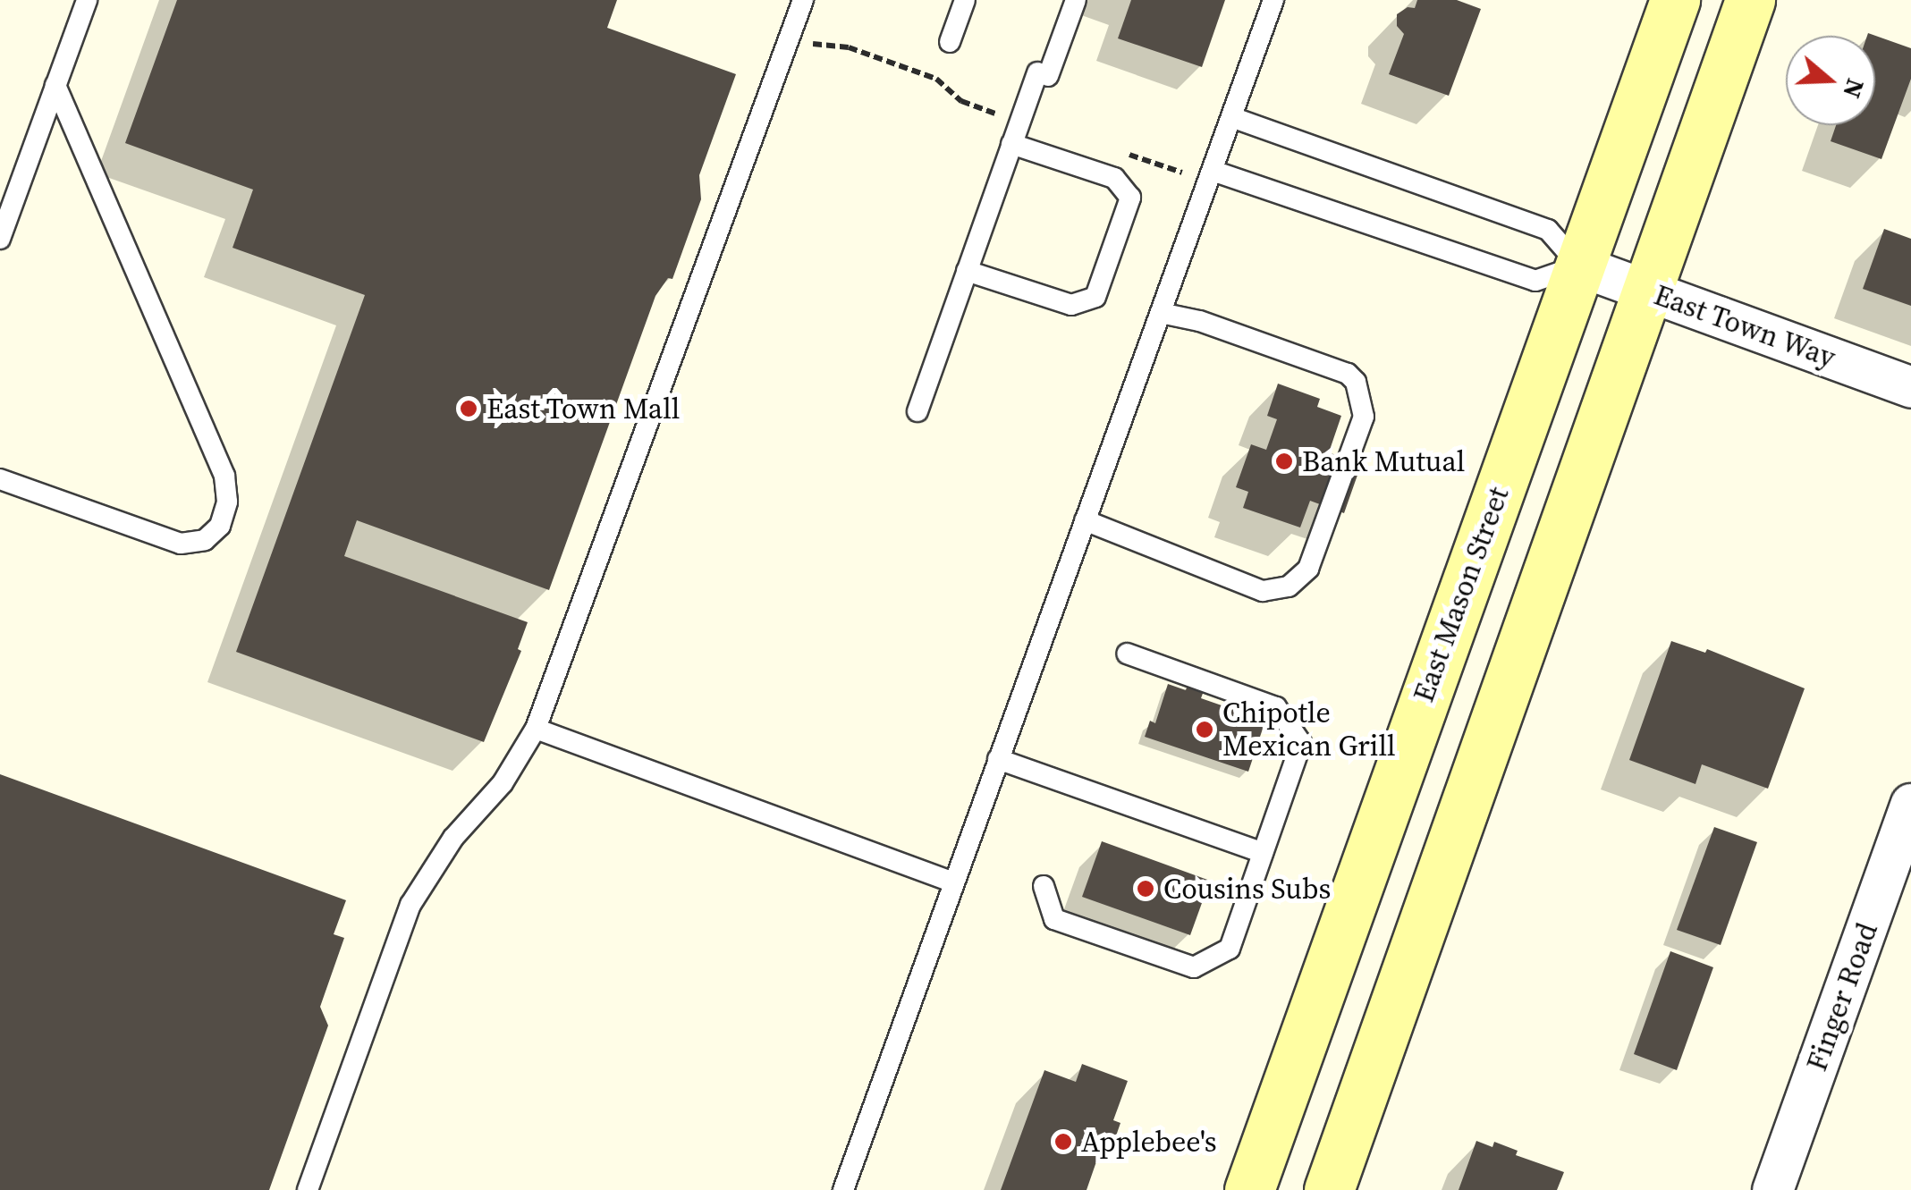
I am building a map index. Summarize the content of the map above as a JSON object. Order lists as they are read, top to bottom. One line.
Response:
{"streets":{"main road":["East Mason Street"],"street":["East Town Way","Finger Road"]},"crossings":[["East Town Way","East Mason Street"]],"places":["East Town Mall","Bank Mutual","Chipotle Mexican Grill","Cousins Subs","Applebee's"],"north":"right"}
